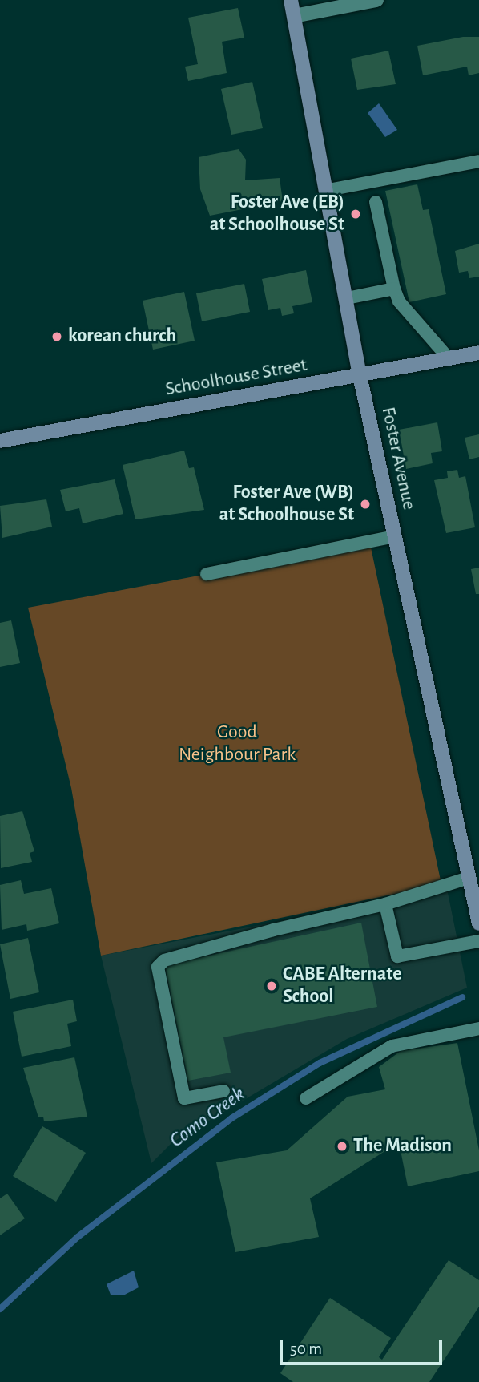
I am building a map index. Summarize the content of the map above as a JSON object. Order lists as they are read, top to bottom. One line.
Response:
{"streets":{"street":["Schoolhouse Street","Foster Avenue"]},"crossings":[["Schoolhouse Street","Foster Avenue"]],"water":["Como Creek"],"parks":["Good Neighbour Park"],"places":["Foster Ave (EB) at Schoolhouse St","korean church","Foster Ave (WB) at Schoolhouse St","CABE Alternate School","The Madison"],"scale_bar":"50 m"}
